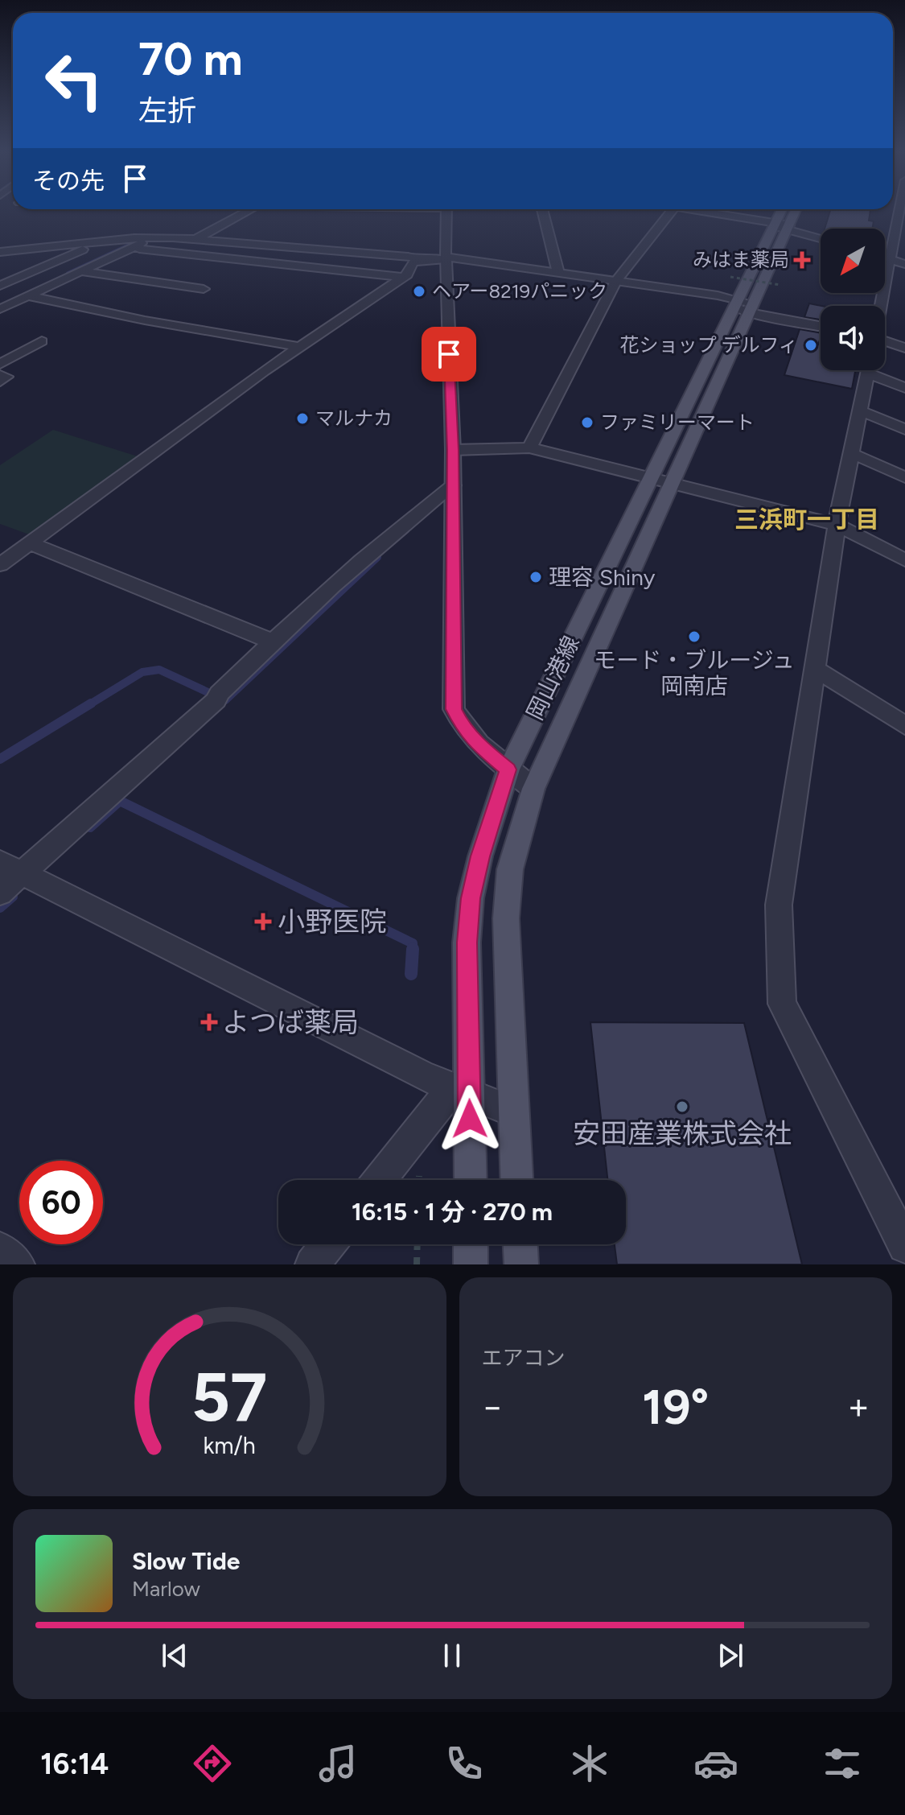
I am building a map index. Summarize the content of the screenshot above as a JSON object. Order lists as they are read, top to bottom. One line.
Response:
{"streets":{"main road":["岡山港線"]},"districts":["三浜町一丁目"],"places":{"health":["みはま薬局","小野医院","よつば薬局"],"other":["ヘアー8219パニック","花ショップ デルフィ","マルナカ","ファミリーマート","理容 Shiny","モード・ブルージュ 岡南店","安田産業株式会社"]},"north":"bottom left","page":{"turn":["70 m","左折"],"then":"その先","limit":"60","trip":"16:15 · 1 分 · 270 m","tile":"エアコン","heat":["−","19°","+"],"song":["Slow Tide","Marlow"],"tabs":"16:14","gauge":["57","km/h"]}}
